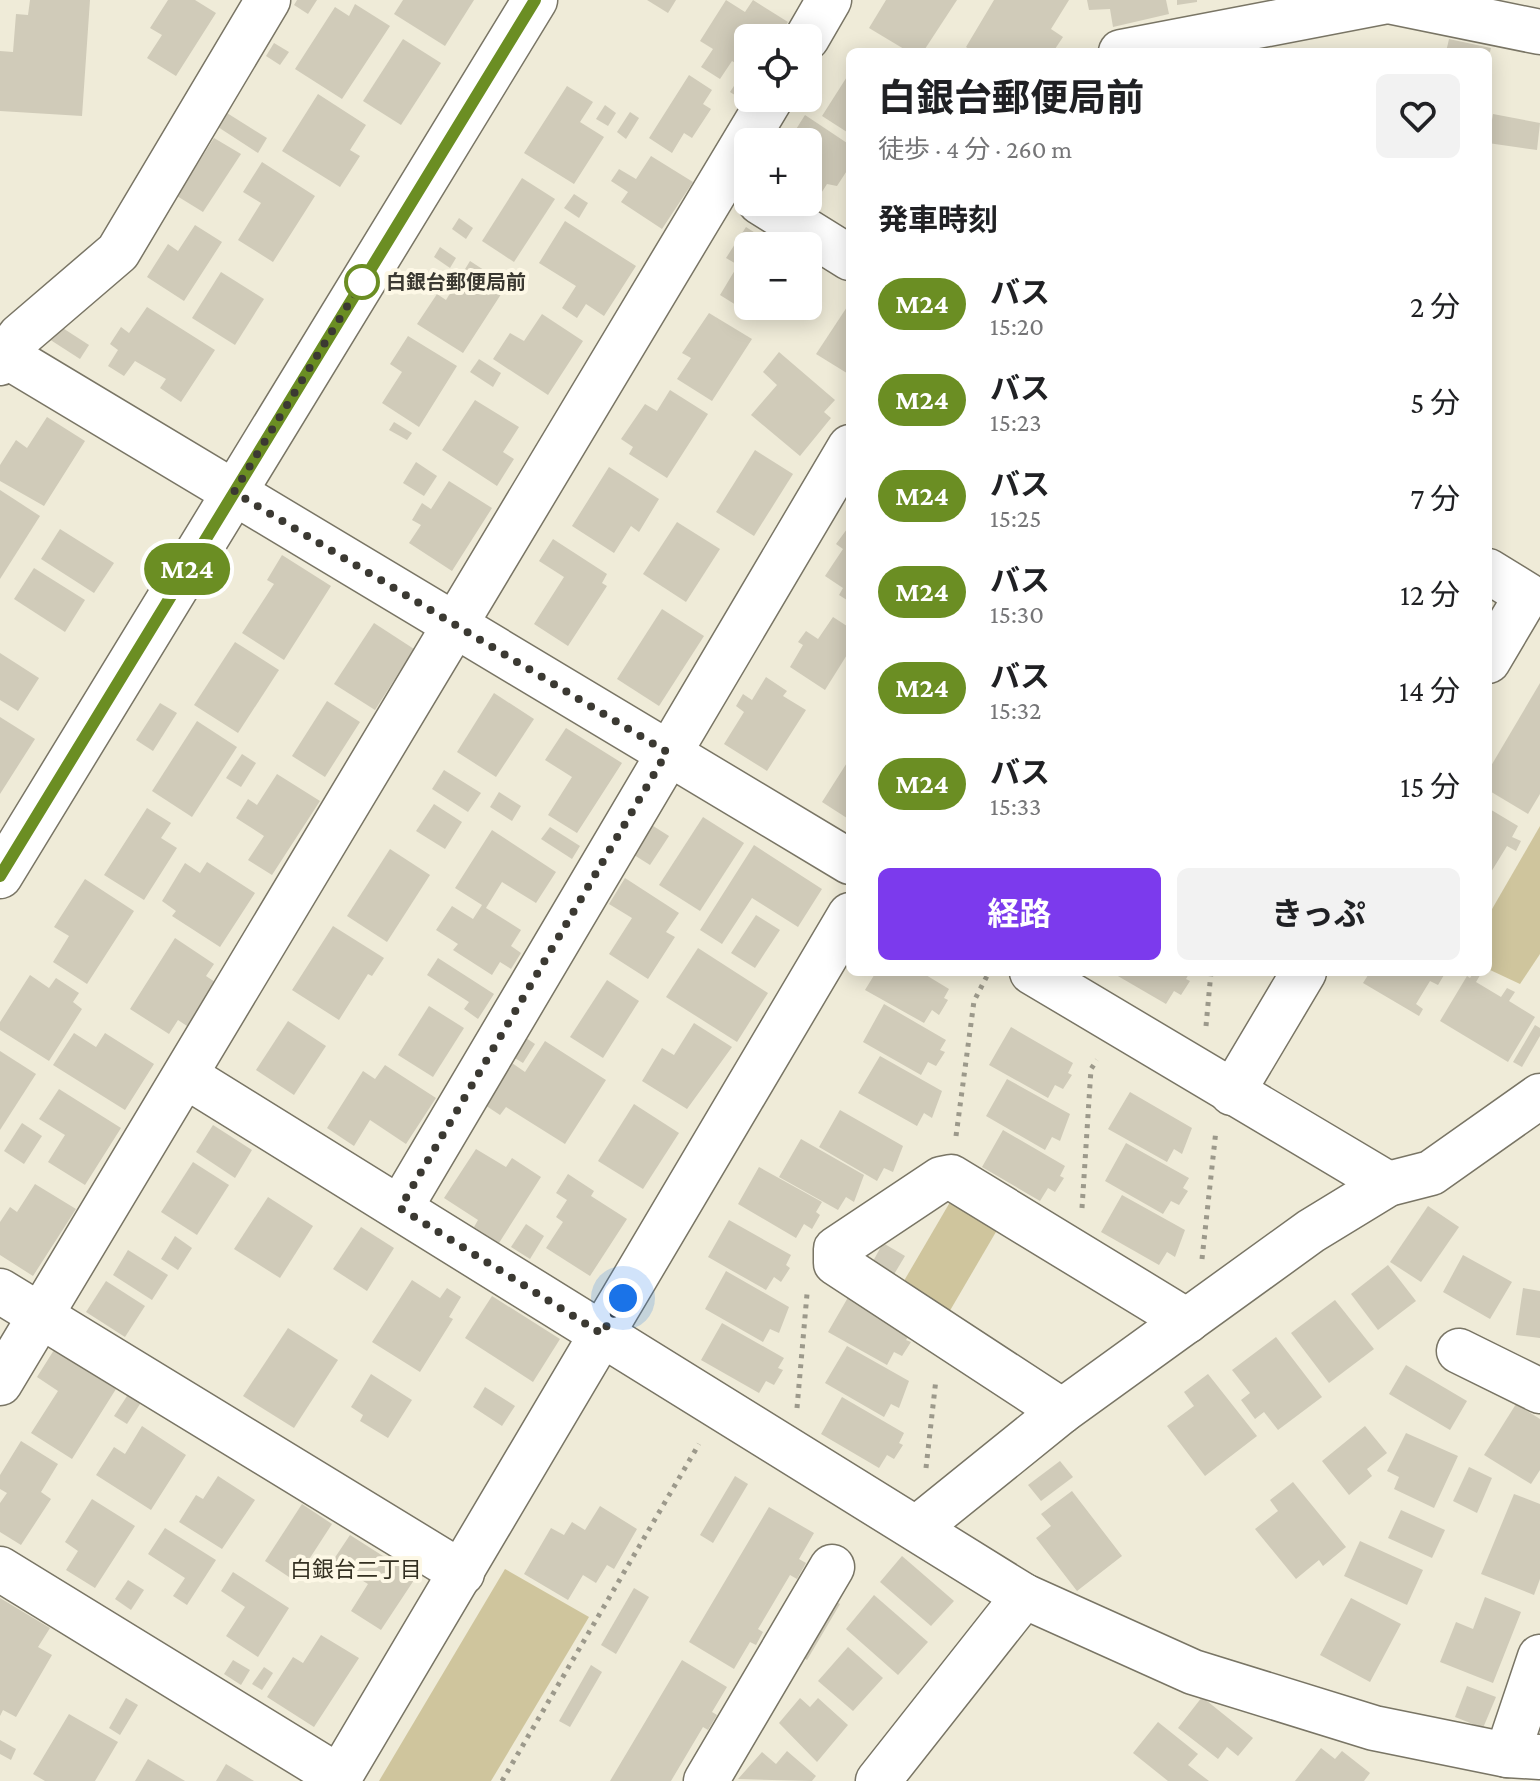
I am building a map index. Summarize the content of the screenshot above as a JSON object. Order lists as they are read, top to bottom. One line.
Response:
{"districts":["白銀台二丁目"],"places":["白銀台郵便局前"],"lines":["bus line M24"],"page":{"on_map":"M24","map_buttons":["+","−"],"heading":[["白銀台郵便局前","徒歩 · 4 分 · 260 m"],"発車時刻"],"list":[{"mark":"M24","name":"バス","note":"15:20","value":"2 分"},{"mark":"M24","name":"バス","note":"15:23","value":"5 分"},{"mark":"M24","name":"バス","note":"15:25","value":"7 分"},{"mark":"M24","name":"バス","note":"15:30","value":"12 分"},{"mark":"M24","name":"バス","note":"15:32","value":"14 分"},{"mark":"M24","name":"バス","note":"15:33","value":"15 分"}],"buttons":["経路","きっぷ"]}}
